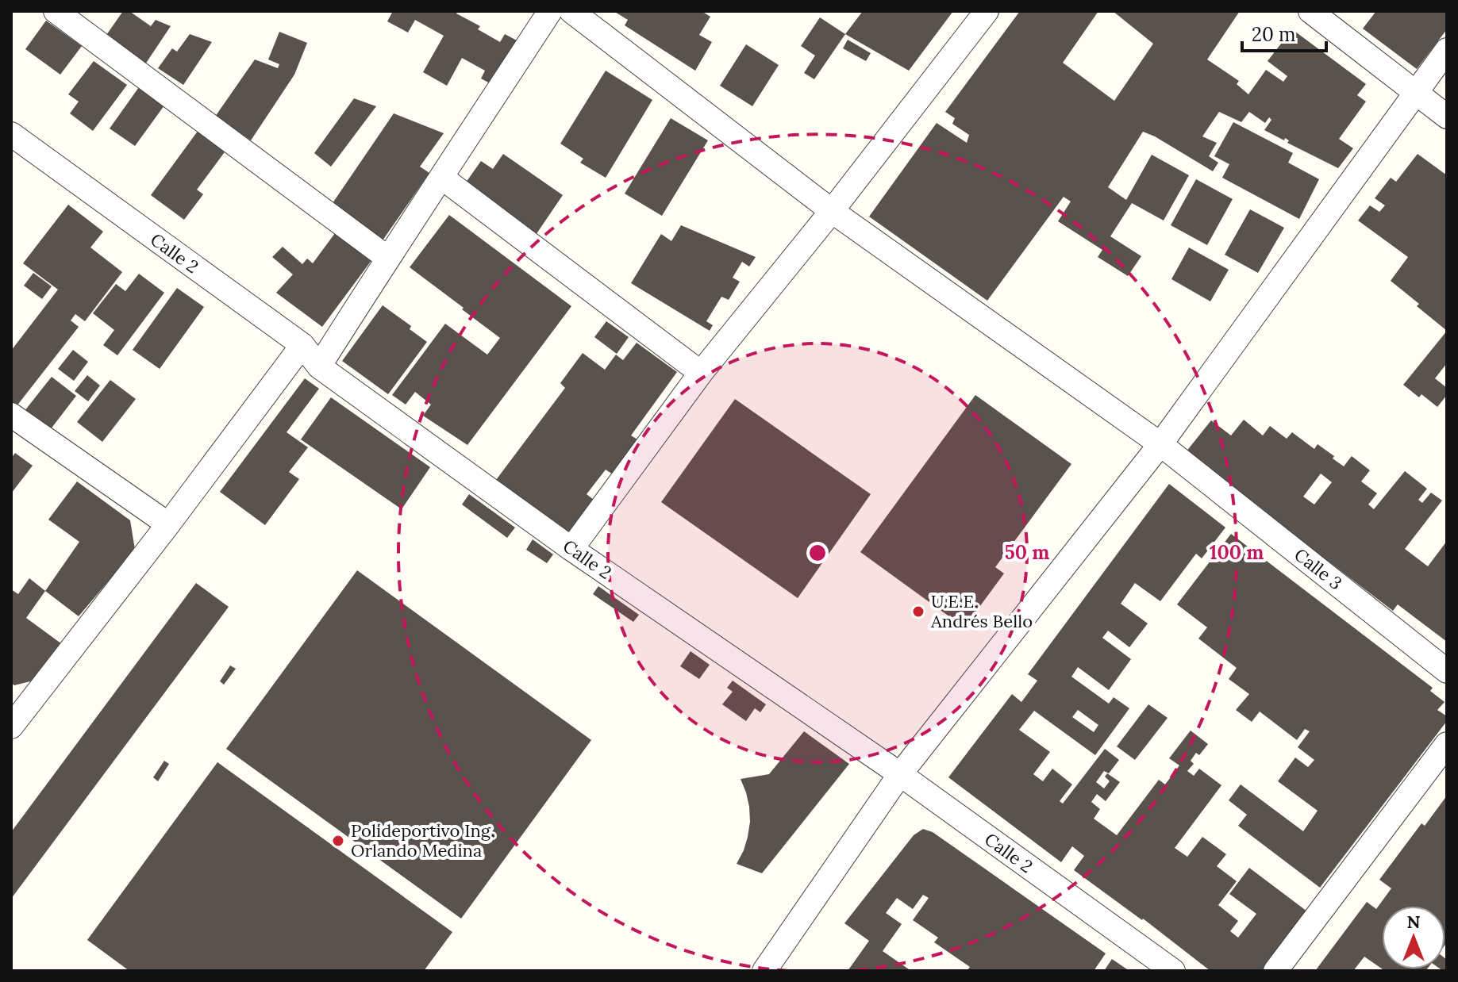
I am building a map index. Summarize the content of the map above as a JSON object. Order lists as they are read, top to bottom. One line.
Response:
{"streets":{"street":["Calle 2","Calle 3"]},"places":["U.E.E. Andrés Bello","Polideportivo Ing. Orlando Medina"],"scale_bar":"20 m","north":"top","rings":["50 m","100 m"]}
